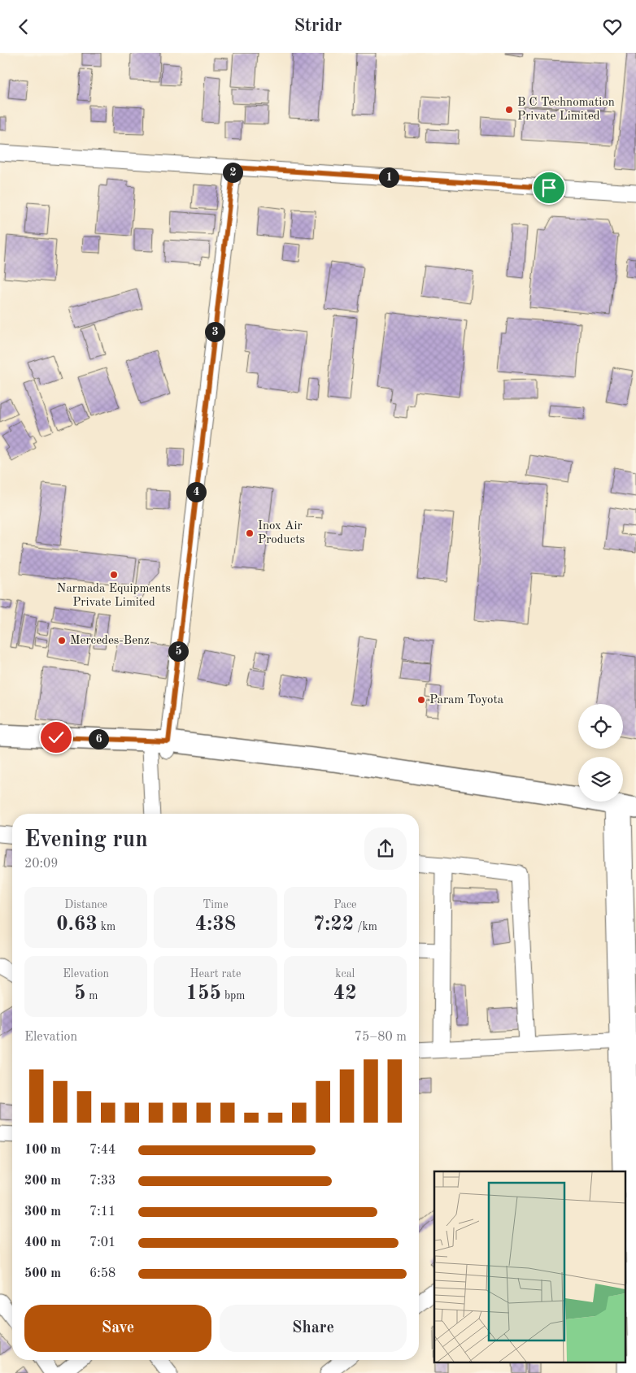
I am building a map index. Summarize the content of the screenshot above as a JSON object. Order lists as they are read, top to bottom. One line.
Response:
{"places":["B C Technomation Private Limited","Inox Air Products","Narmada Equipments Private Limited","Mercedes-Benz","Param Toyota"],"page":{"header":"Stridr","pins":["2","1","3","4","5","6"],"heading":["Evening run","20:09"],"stats":[["Distance","0.63 km"],["Time","4:38"],["Pace","7:22 /km"],["Elevation","5 m"],["Heart rate","155 bpm"],["kcal","42"]],"chart":["Elevation","75–80 m"],"list":[{"name":"100 m","note":"7:44"},{"name":"200 m","note":"7:33"},{"name":"300 m","note":"7:11"},{"name":"400 m","note":"7:01"},{"name":"500 m","note":"6:58"}],"buttons":["Save","Share"]}}
